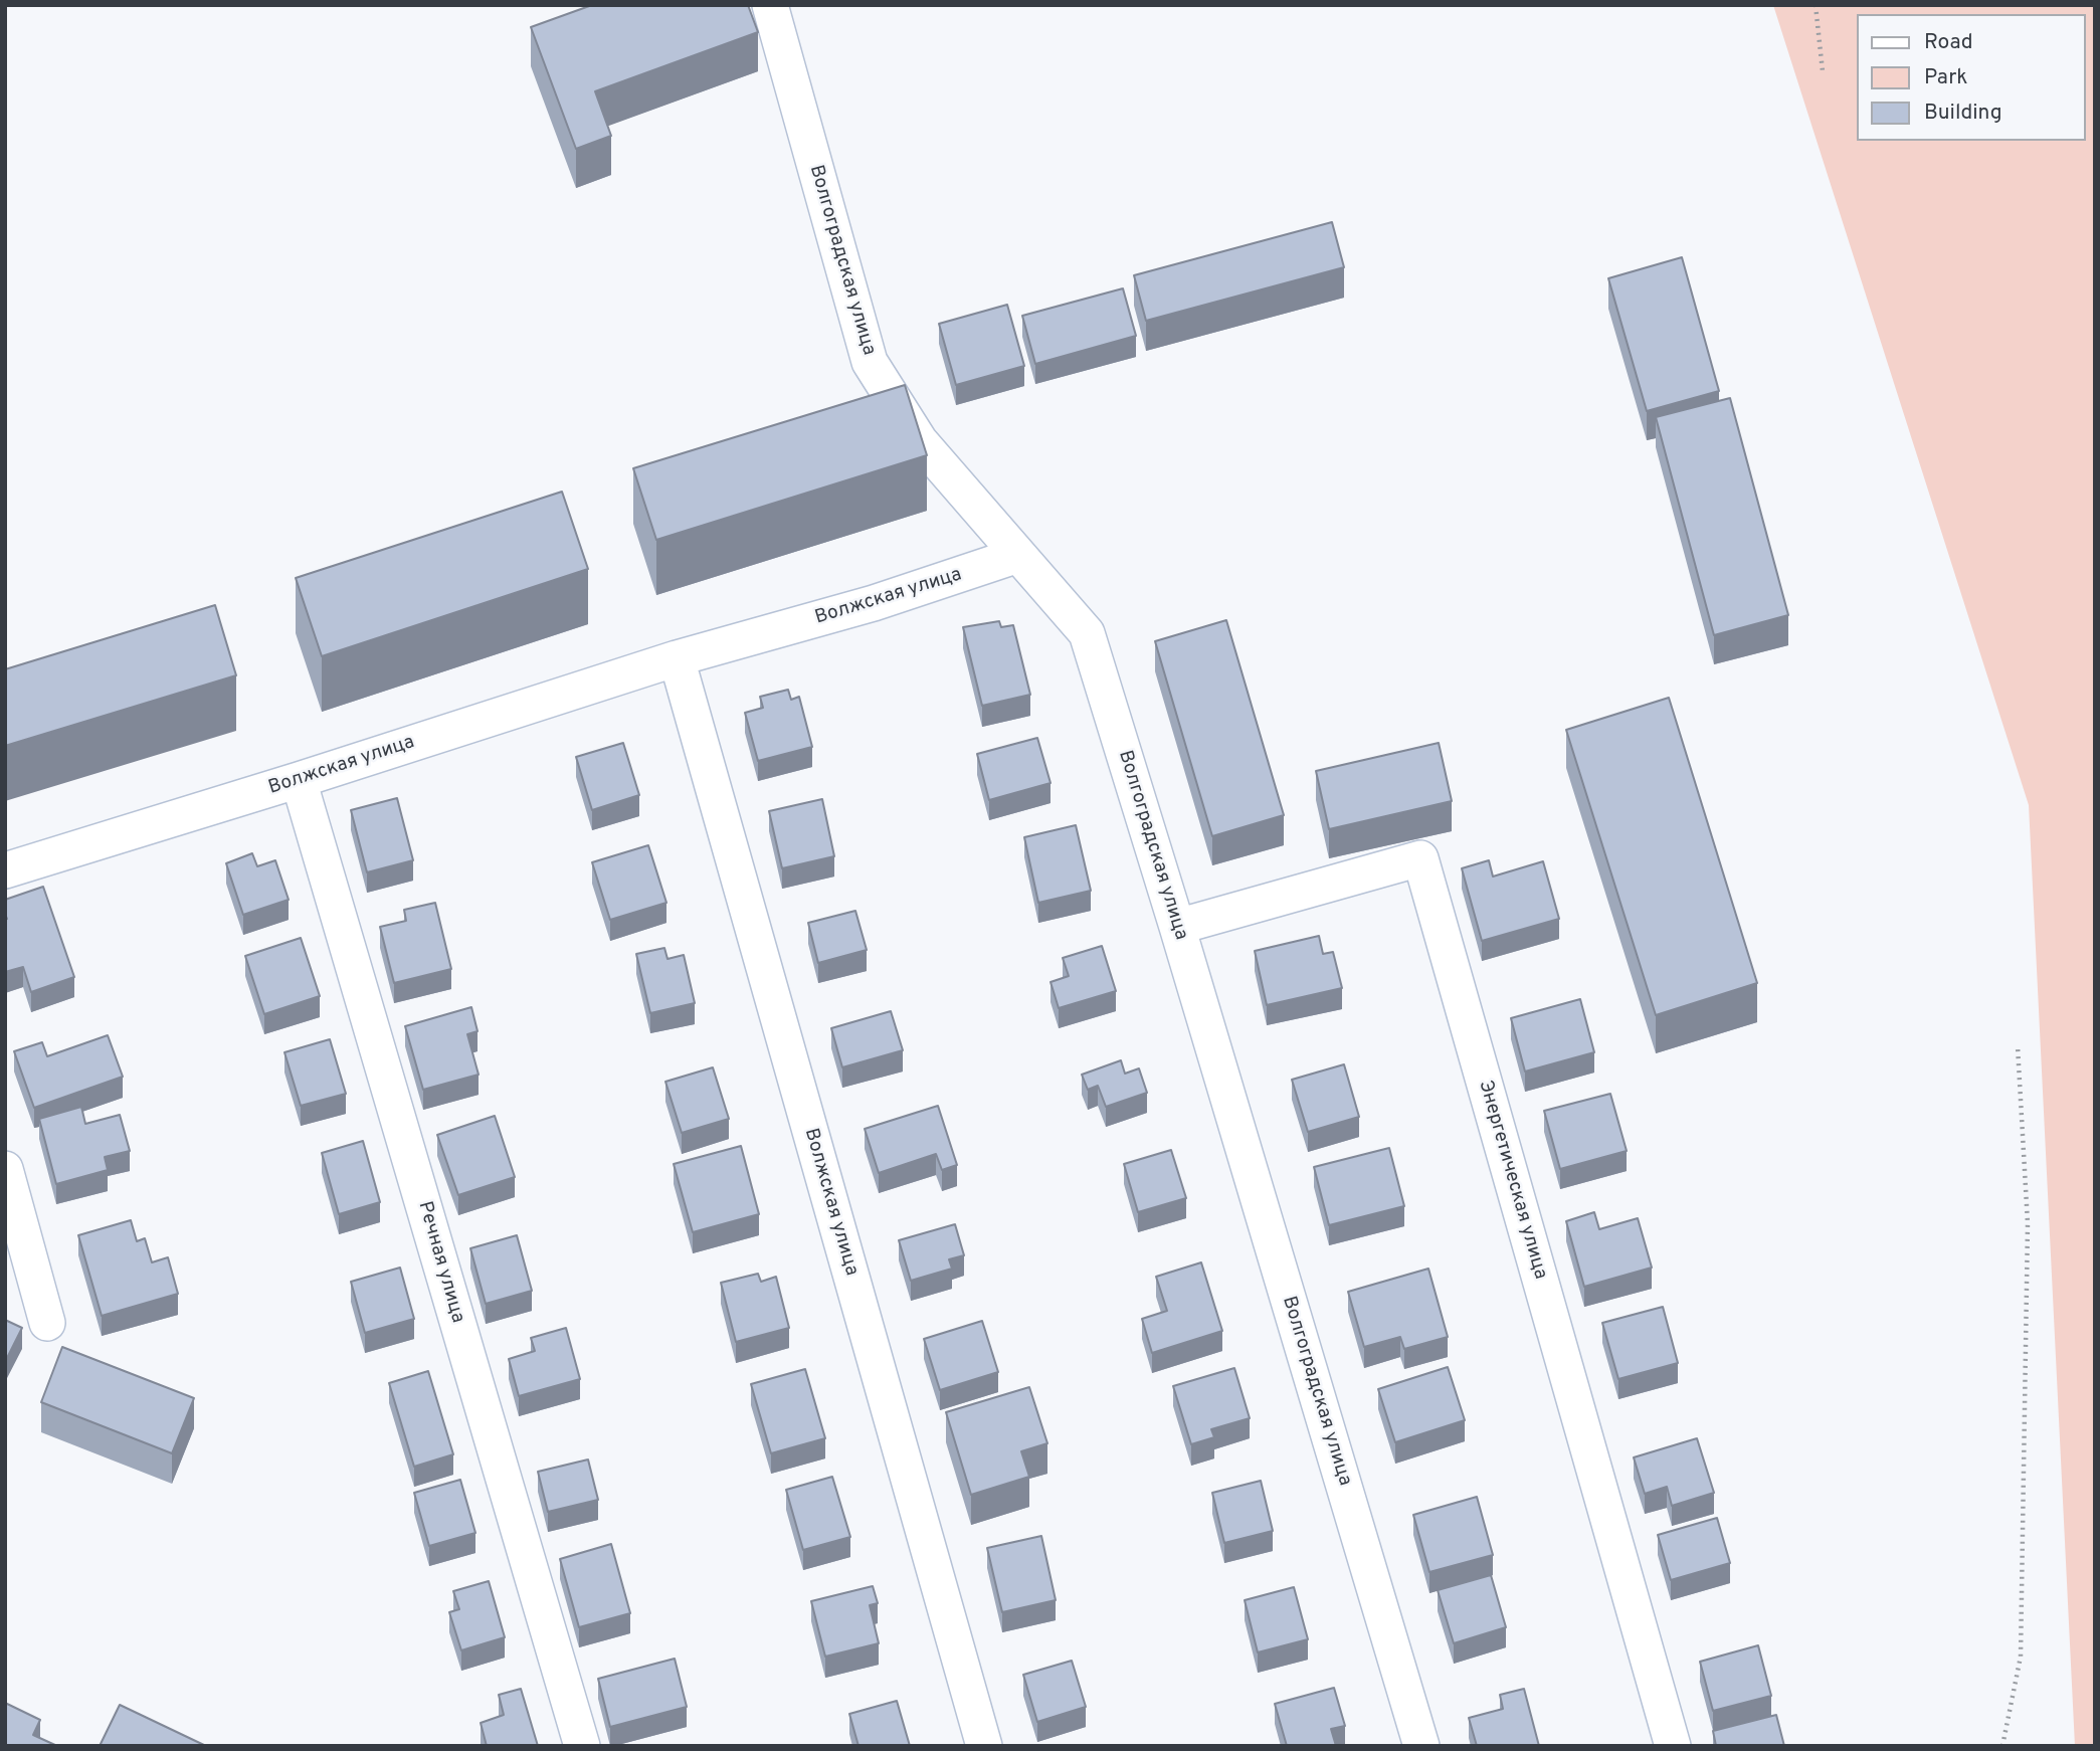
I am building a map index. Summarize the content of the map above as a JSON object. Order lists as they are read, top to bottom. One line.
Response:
{"streets":{"street":["Волгоградская улица","Волжская улица","Энергетическая улица","Речная улица"]},"crossings":[["Волгоградская улица","Волжская улица"],["Волгоградская улица","Энергетическая улица"],["Волжская улица","Речная улица"]],"legend":["Road","Park","Building"]}
